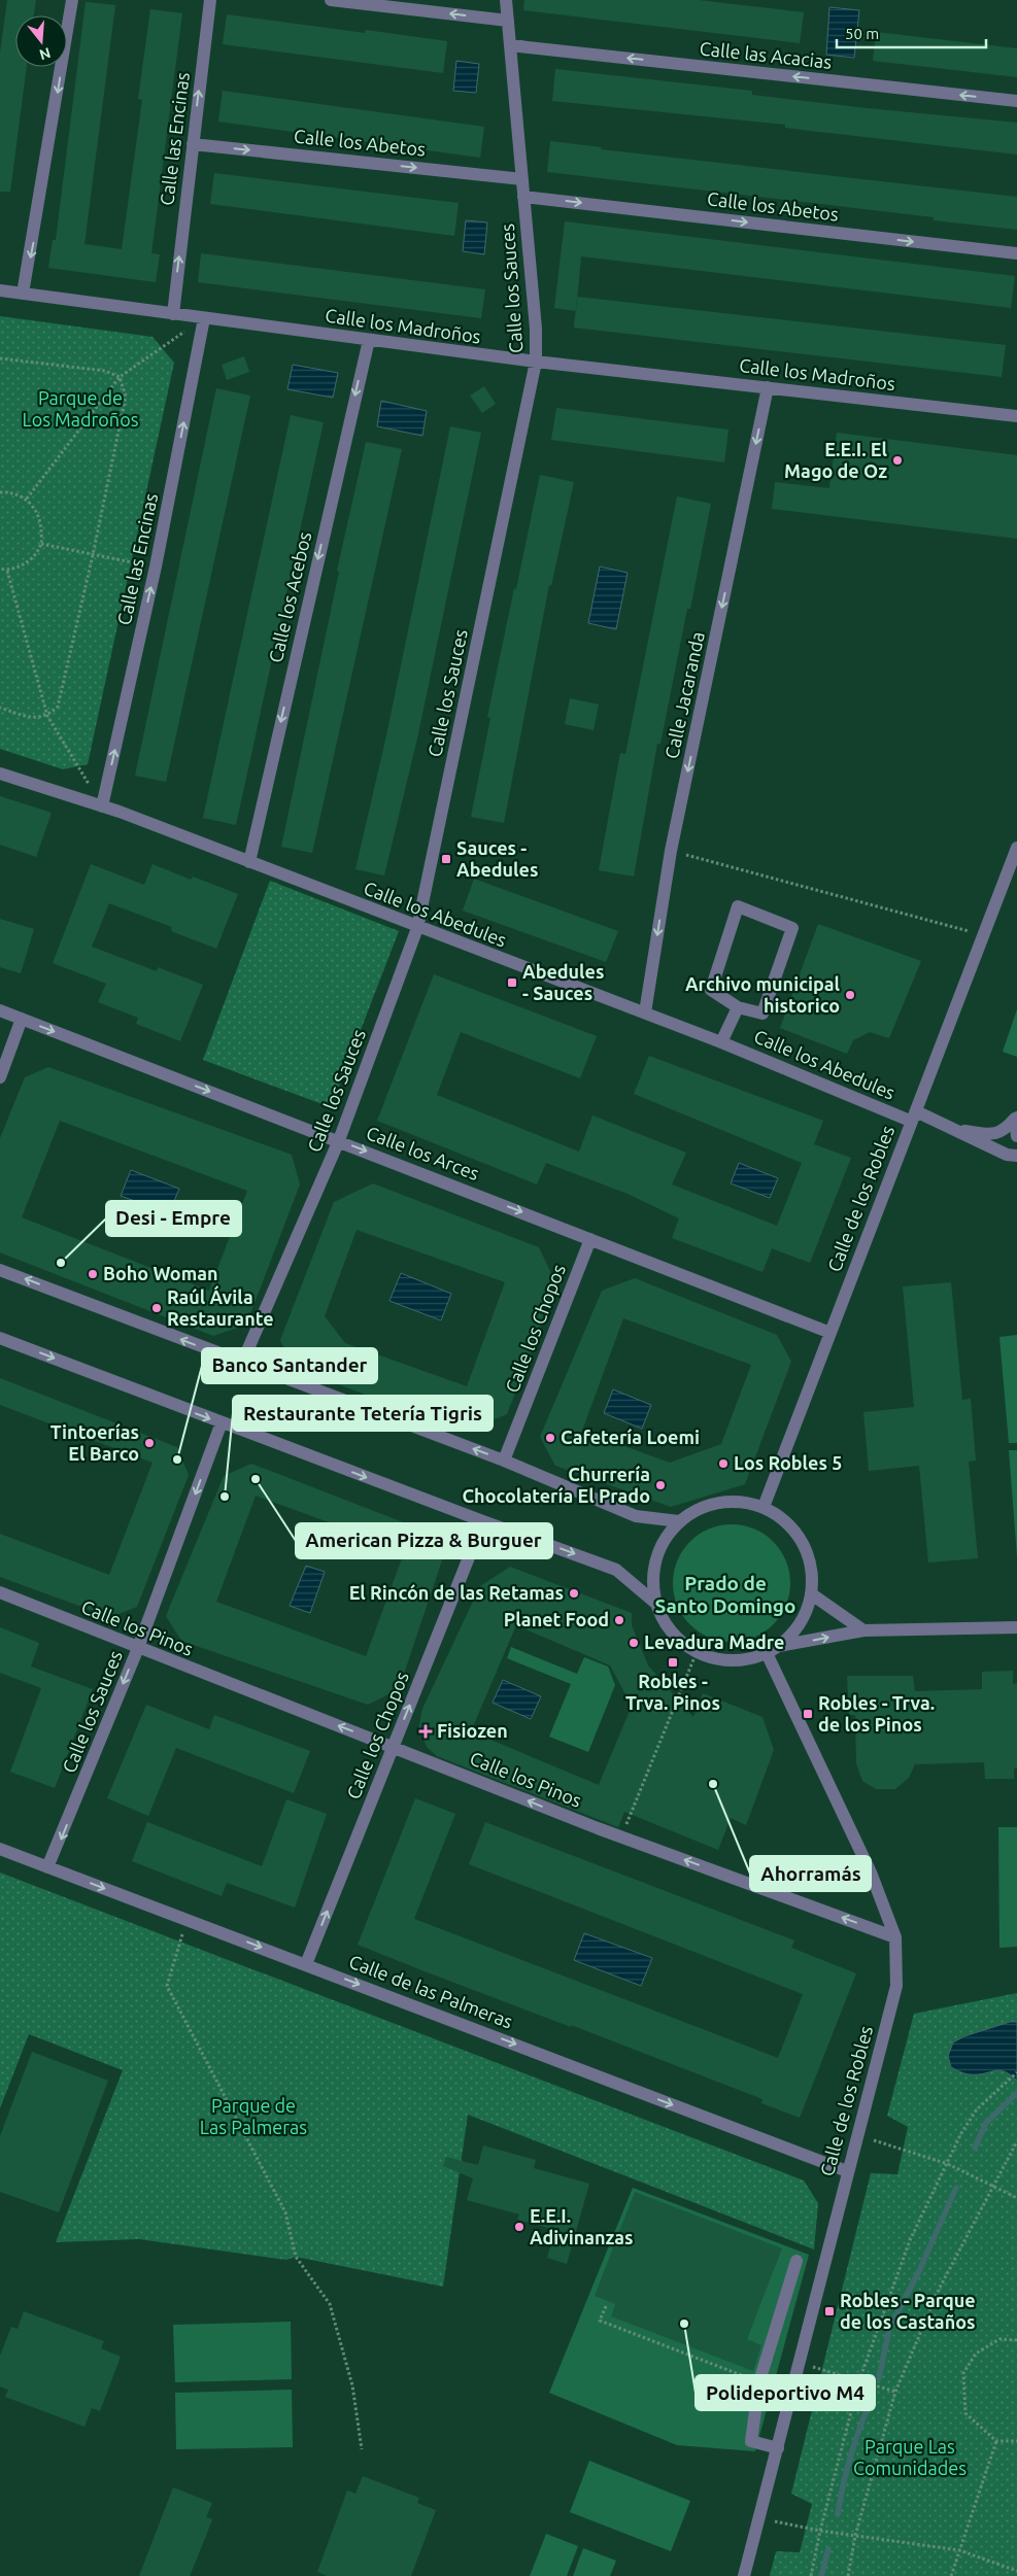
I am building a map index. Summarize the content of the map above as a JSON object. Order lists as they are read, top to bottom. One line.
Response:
{"streets":{"street":["Calle las Acacias","Calle las Encinas","Calle los Abetos","Calle los Sauces","Calle los Madroños","Calle los Acebos","Calle Jacaranda","Calle los Abedules","Calle los Arces","Calle de los Robles","Calle los Chopos","Calle los Pinos","Calle de las Palmeras"]},"crossings":[["Calle las Acacias","Calle los Sauces"],["Calle las Encinas","Calle los Abetos"],["Calle las Encinas","Calle los Madroños"],["Calle las Encinas","Calle los Abedules"],["Calle los Abetos","Calle los Sauces"],["Calle los Sauces","Calle los Madroños"],["Calle los Sauces","Calle los Abedules"],["Calle los Sauces","Calle los Arces"],["Calle los Sauces","Calle los Pinos"],["Calle los Sauces","Calle de las Palmeras"],["Calle los Madroños","Calle los Acebos"],["Calle los Madroños","Calle Jacaranda"],["Calle los Acebos","Calle los Abedules"],["Calle Jacaranda","Calle los Abedules"],["Calle los Abedules","Calle de los Robles"],["Calle los Arces","Calle de los Robles"],["Calle los Arces","Calle los Chopos"],["Calle de los Robles","Calle los Pinos"],["Calle de los Robles","Calle de las Palmeras"],["Calle los Chopos","Calle los Pinos"],["Calle los Chopos","Calle de las Palmeras"]],"one_way":["Calle las Acacias","Calle las Encinas","Calle los Abetos","Calle los Acebos","Calle Jacaranda","Calle los Arces","Calle los Chopos","Calle los Pinos","Calle de las Palmeras"],"districts":["Prado de Santo Domingo"],"parks":["Parque de Los Madroños","Parque de Las Palmeras","Parque Las Comunidades"],"places":{"other":["E.E.I. El Mago de Oz","Archivo municipal historico","Desi - Empre","Boho Woman","Raúl Ávila Restaurante","Cafetería Loemi","Tintoerías El Barco","Banco Santander","Los Robles 5","American Pizza & Burguer","Churrería Chocolatería El Prado","Restaurante Tetería Tigris","El Rincón de las Retamas","Planet Food","Levadura Madre","Ahorramás","E.E.I. Adivinanzas","Polideportivo M4"],"transit":["Sauces - Abedules","Abedules - Sauces","Robles - Trva. Pinos","Robles - Trva. de los Pinos","Robles - Parque de los Castaños"],"health":["Fisiozen"]},"scale_bar":"50 m","north":"bottom"}
